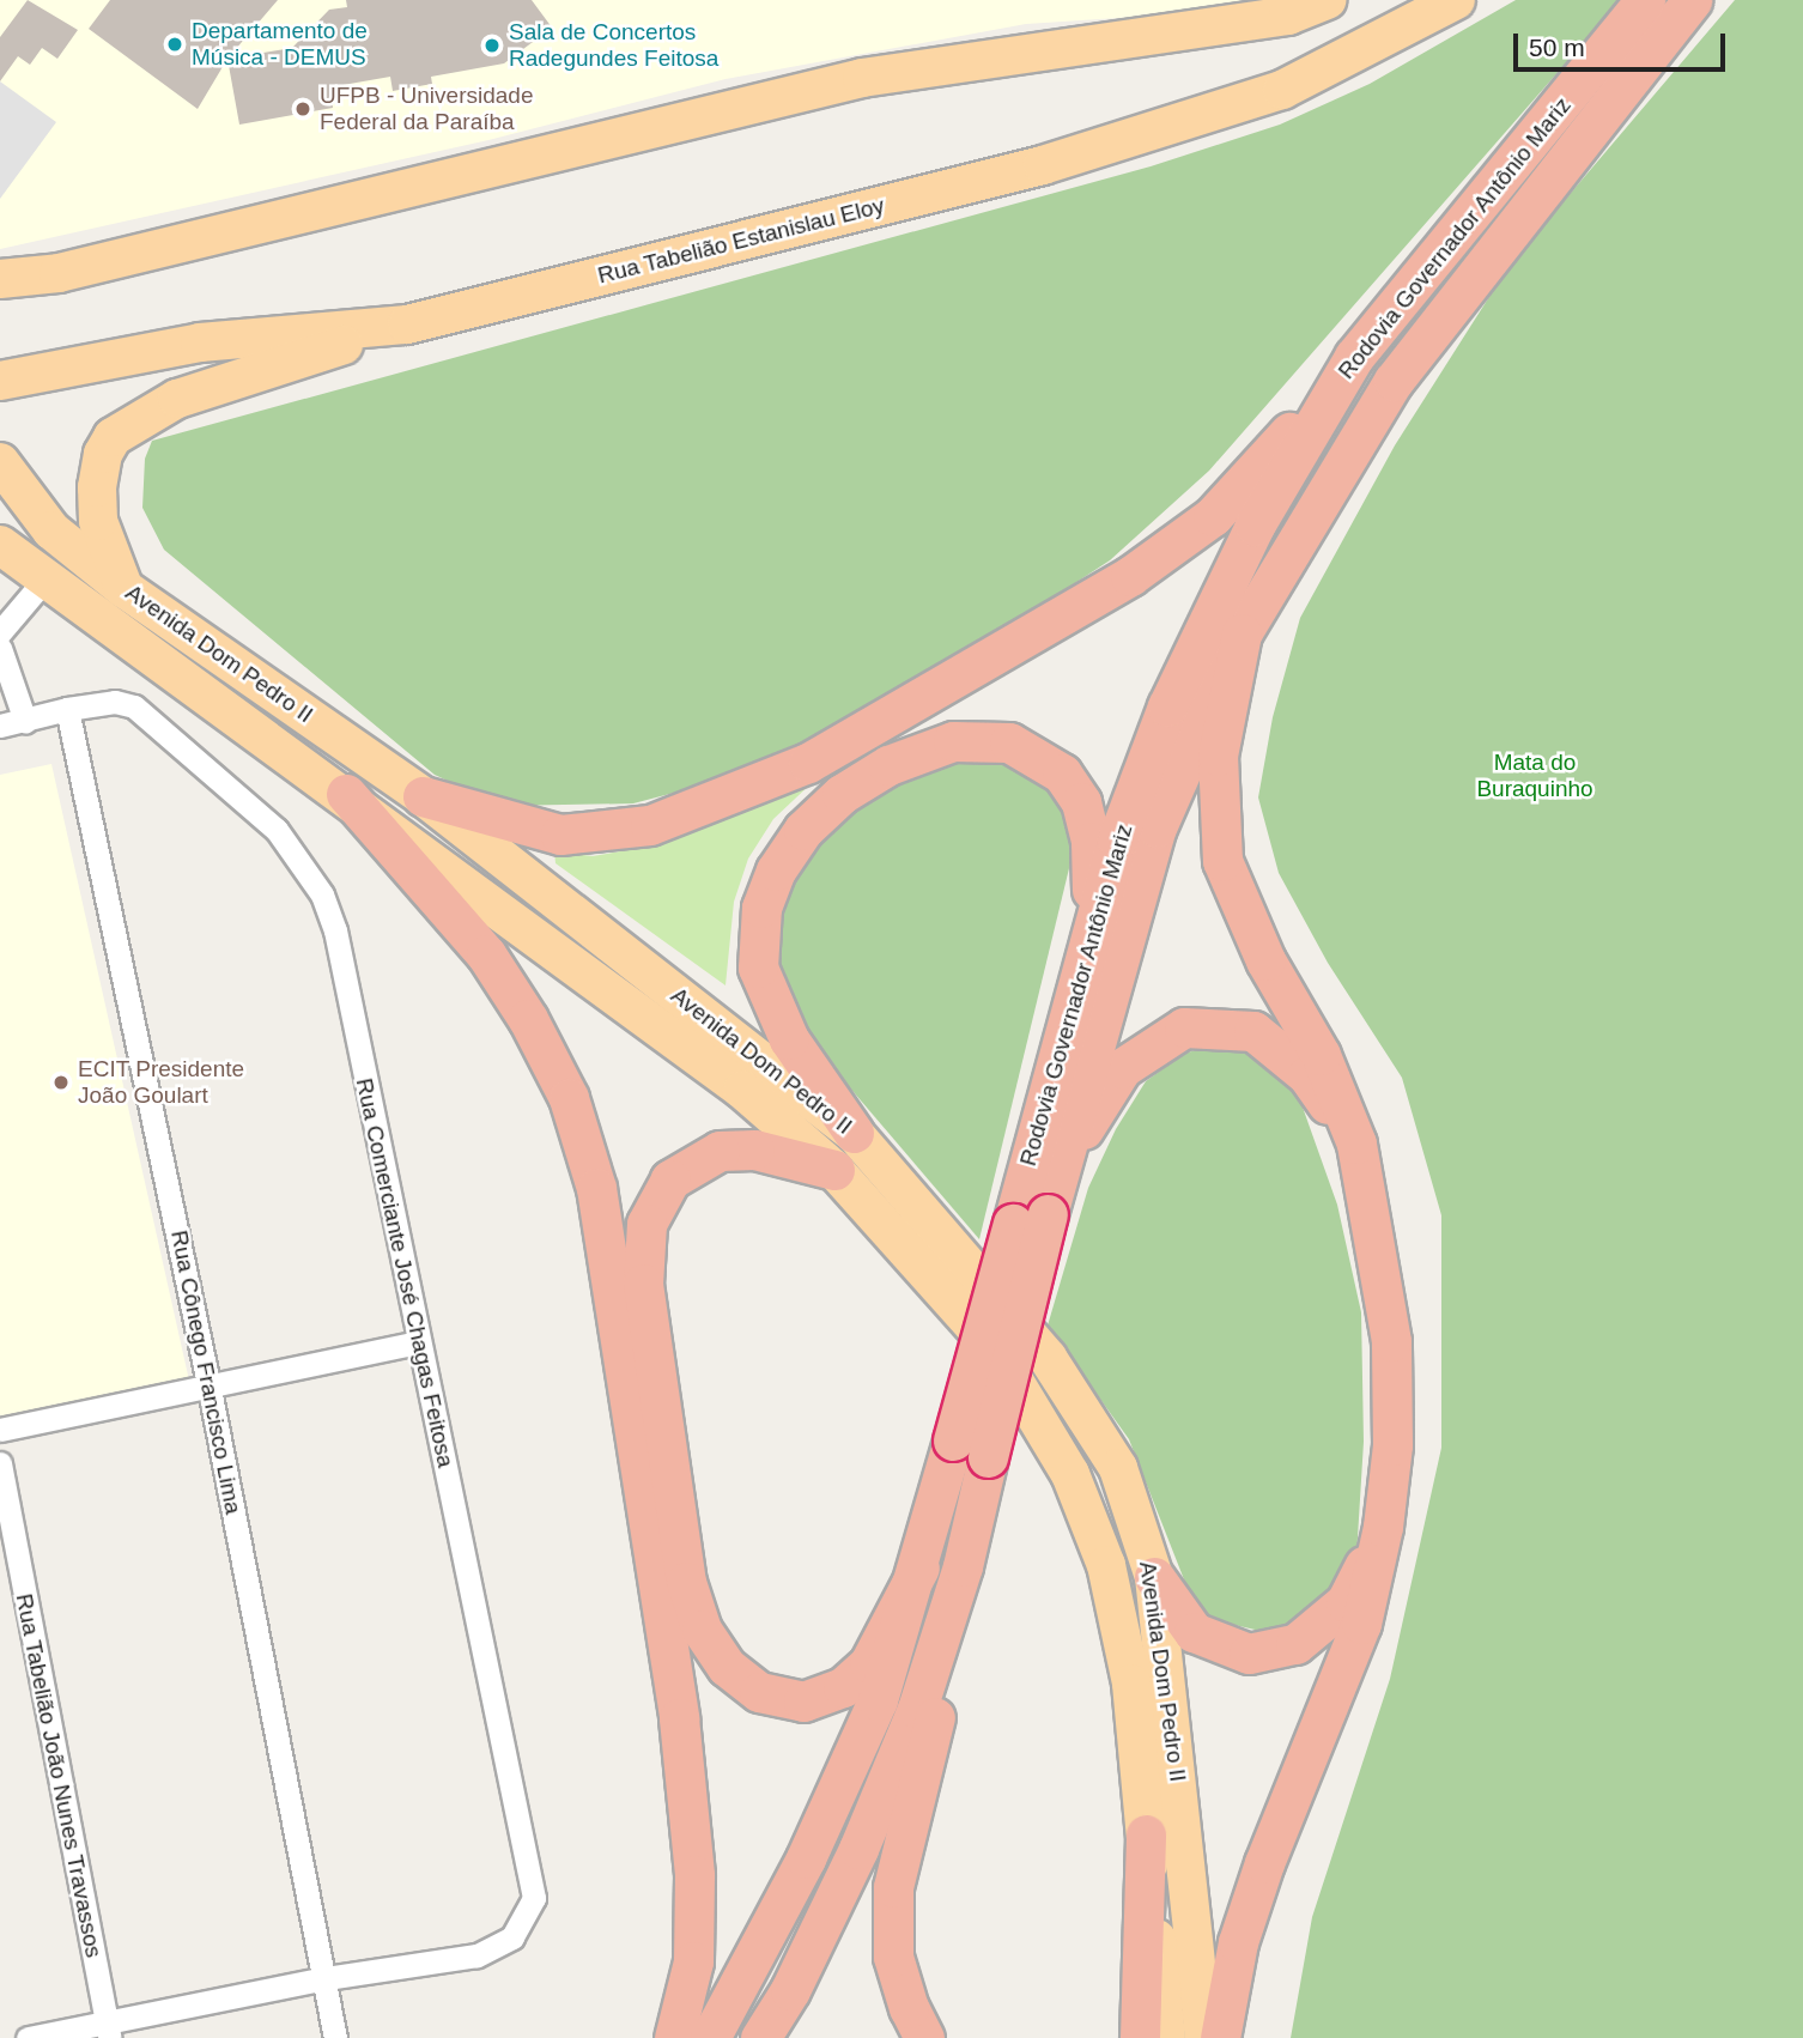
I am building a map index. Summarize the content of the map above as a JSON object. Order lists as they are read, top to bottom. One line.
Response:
{"streets":{"highway":["Rodovia Governador Antônio Mariz"],"main road":["Rua Tabelião Estanislau Eloy","Avenida Dom Pedro II"],"street":["Rua Comerciante José Chagas Feitosa","Rua Cônego Francisco Lima","Rua Tabelião João Nunes Travassos"]},"crossings":[["Rua Comerciante José Chagas Feitosa","Rua Cônego Francisco Lima"]],"parks":["Mata do Buraquinho"],"places":["Departamento de Música - DEMUS","Sala de Concertos Radegundes Feitosa","UFPB - Universidade Federal da Paraíba","ECIT Presidente João Goulart"],"scale_bar":"50 m"}
